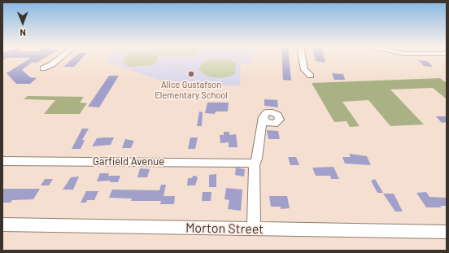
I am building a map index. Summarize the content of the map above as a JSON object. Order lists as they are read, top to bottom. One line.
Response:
{"streets":{"street":["Garfield Avenue","Morton Street"]},"places":["Alice Gustafson Elementary School"],"north":"bottom"}
